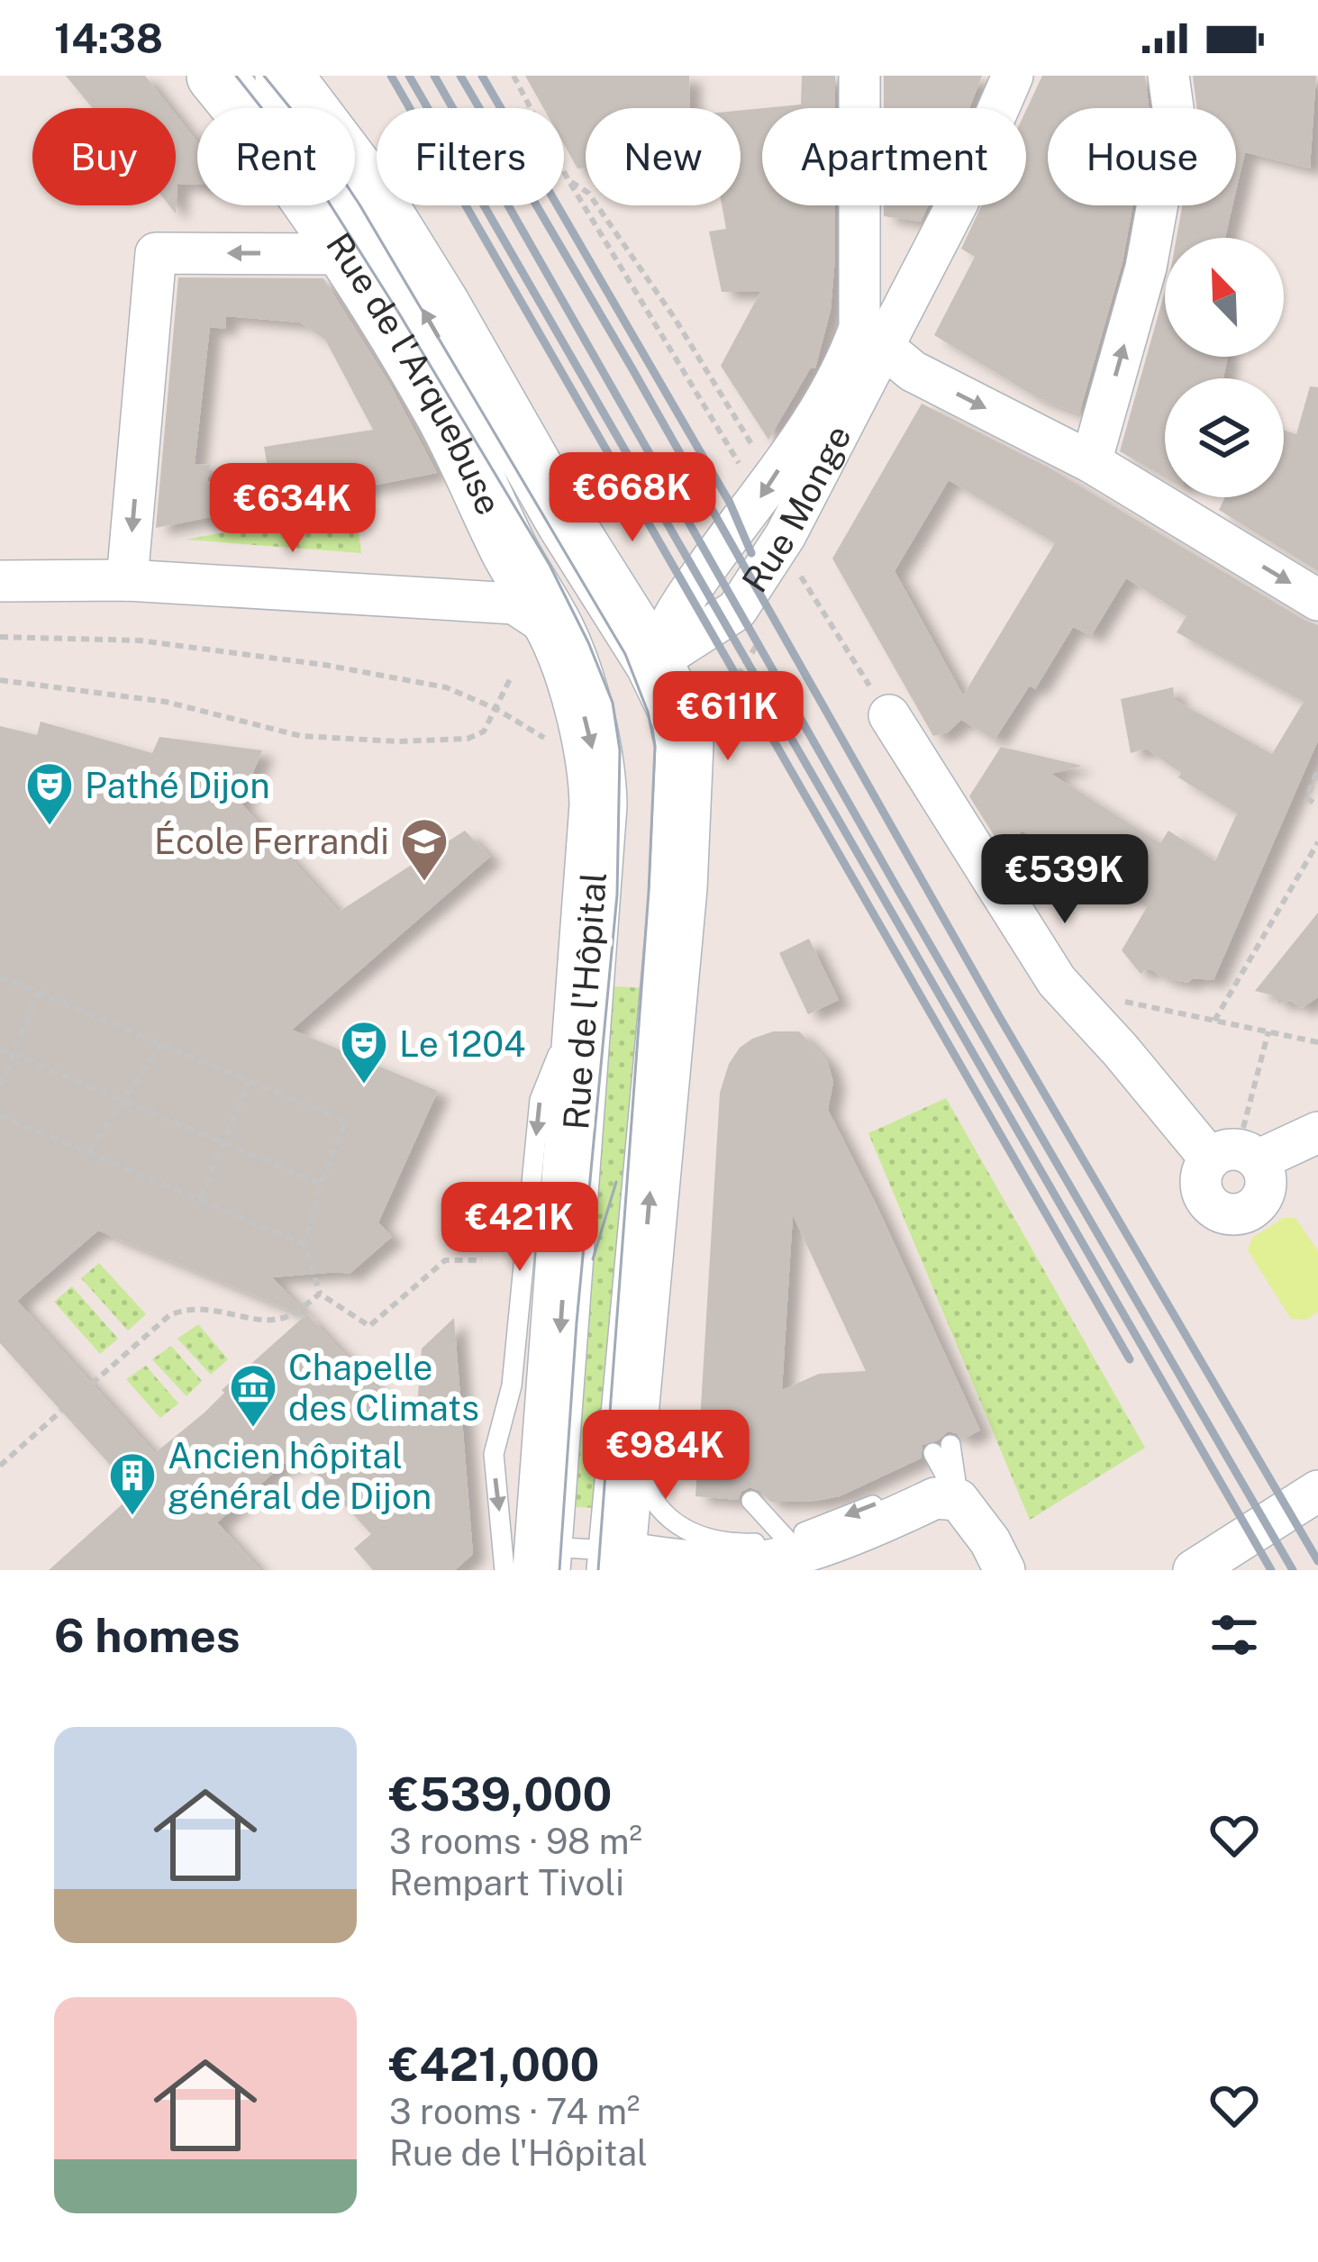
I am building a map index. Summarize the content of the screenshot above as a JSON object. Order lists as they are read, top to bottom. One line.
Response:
{"streets":{"main road":["Rue de l'Arquebuse","Rue de l'Hôpital"],"street":["Rue Monge"]},"crossings":[["Rue de l'Arquebuse","Rue Monge"],["Rue de l'Arquebuse","Rue de l'Hôpital"]],"places":{"theatre":["Pathé Dijon","Le 1204"],"school or university":["École Ferrandi"],"museum":["Chapelle des Climats"],"building":["Ancien hôpital général de Dijon"]},"north":"top left","page":{"status":"14:38","chip":["Buy","Rent","Filters","New","Apartment","House"],"price":["€668K","€634K","€611K","€539K","€421K","€984K"],"heading":"6 homes","list":[{"name":"€539,000","note":"3 rooms · 98 m² · Rempart Tivoli"},{"name":"€421,000","note":"3 rooms · 74 m² · Rue de l'Hôpital"}]}}
